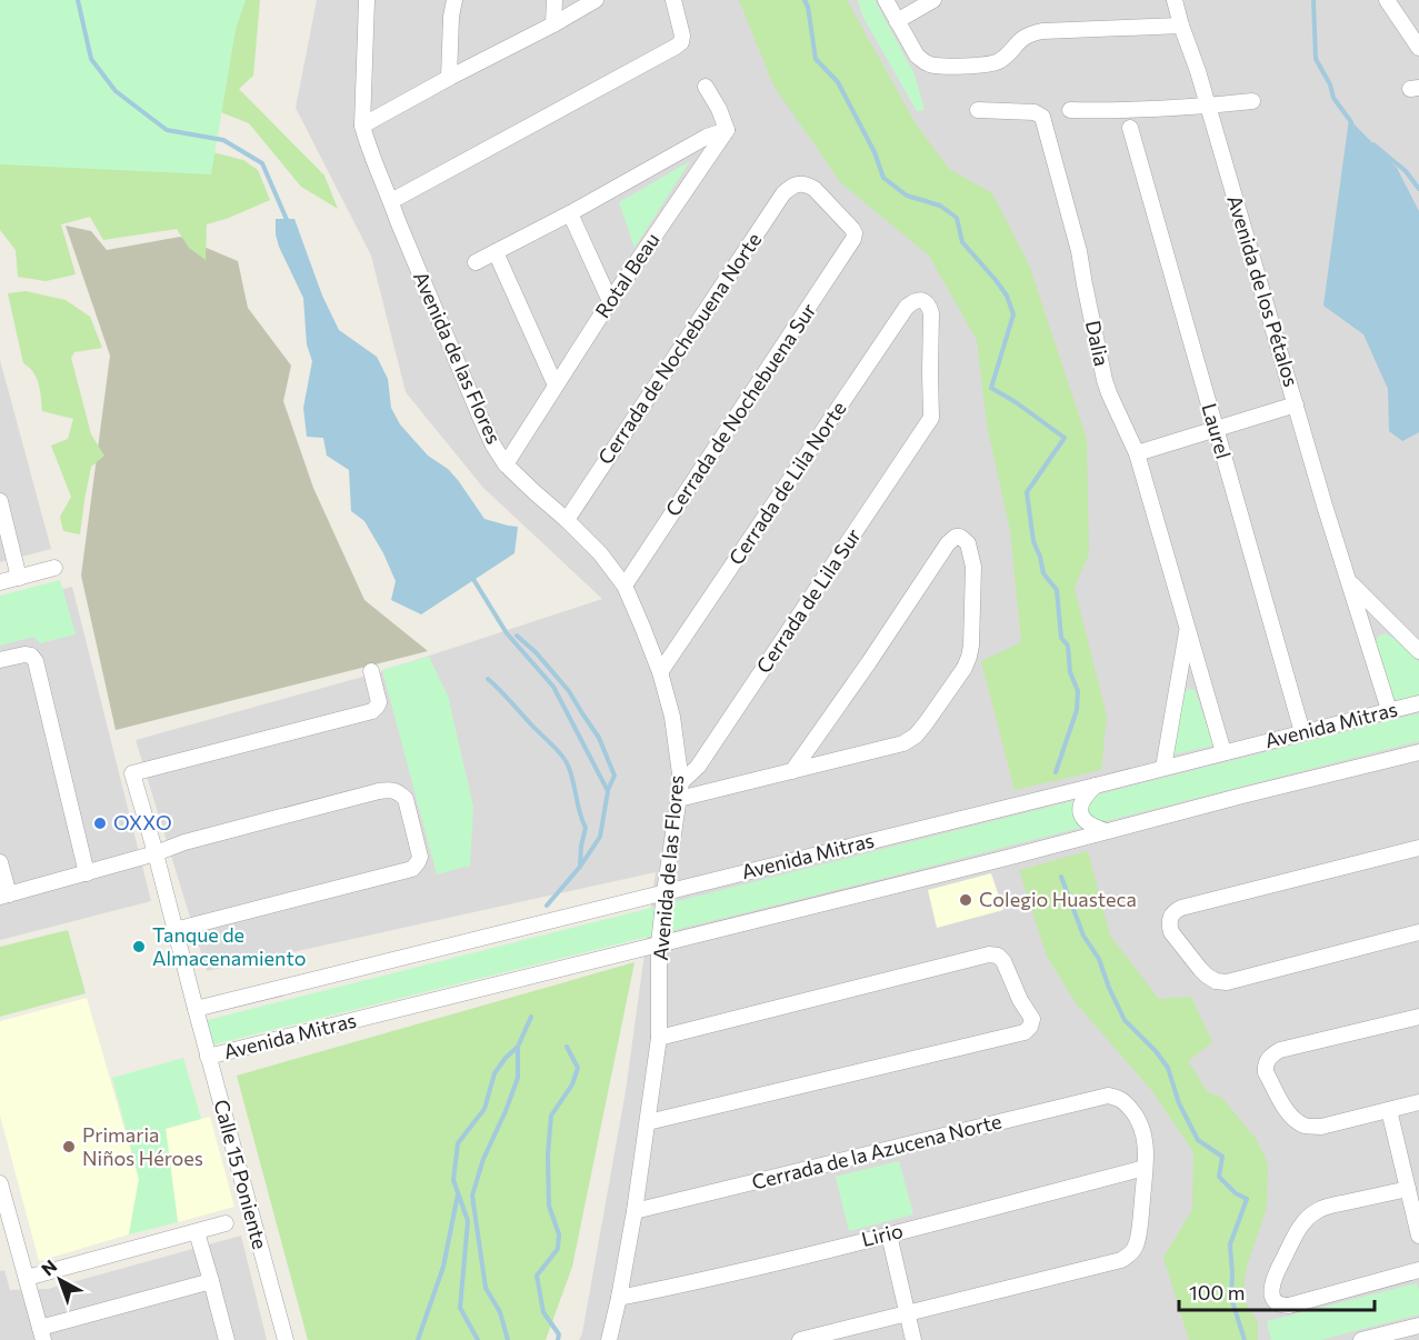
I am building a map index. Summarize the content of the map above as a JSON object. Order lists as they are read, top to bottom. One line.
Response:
{"streets":{"street":["Rotal Beau","Avenida de los Pétalos","Dalia","Cerrada de Nochebuena Norte","Avenida de las Flores","Cerrada de Nochebuena Sur","Laurel","Cerrada de Lila Norte","Cerrada de Lila Sur","Avenida Mitras","Cerrada de la Azucena Norte","Calle 15 Poniente","Lirio"]},"crossings":[["Rotal Beau","Avenida de las Flores"],["Avenida de los Pétalos","Avenida Mitras"],["Dalia","Avenida Mitras"],["Cerrada de Nochebuena Norte","Avenida de las Flores"],["Cerrada de Nochebuena Norte","Cerrada de Nochebuena Sur"],["Avenida de las Flores","Cerrada de Nochebuena Sur"],["Avenida de las Flores","Cerrada de Lila Norte"],["Avenida de las Flores","Cerrada de Lila Sur"],["Avenida de las Flores","Avenida Mitras"],["Avenida de las Flores","Cerrada de la Azucena Norte"],["Avenida de las Flores","Lirio"],["Laurel","Avenida Mitras"],["Cerrada de Lila Norte","Cerrada de Lila Sur"],["Avenida Mitras","Calle 15 Poniente"],["Cerrada de la Azucena Norte","Lirio"]],"places":["OXXO","Colegio Huasteca","Tanque de Almacenamiento","Primaria Niños Héroes"],"scale_bar":"100 m","north":"top left"}
